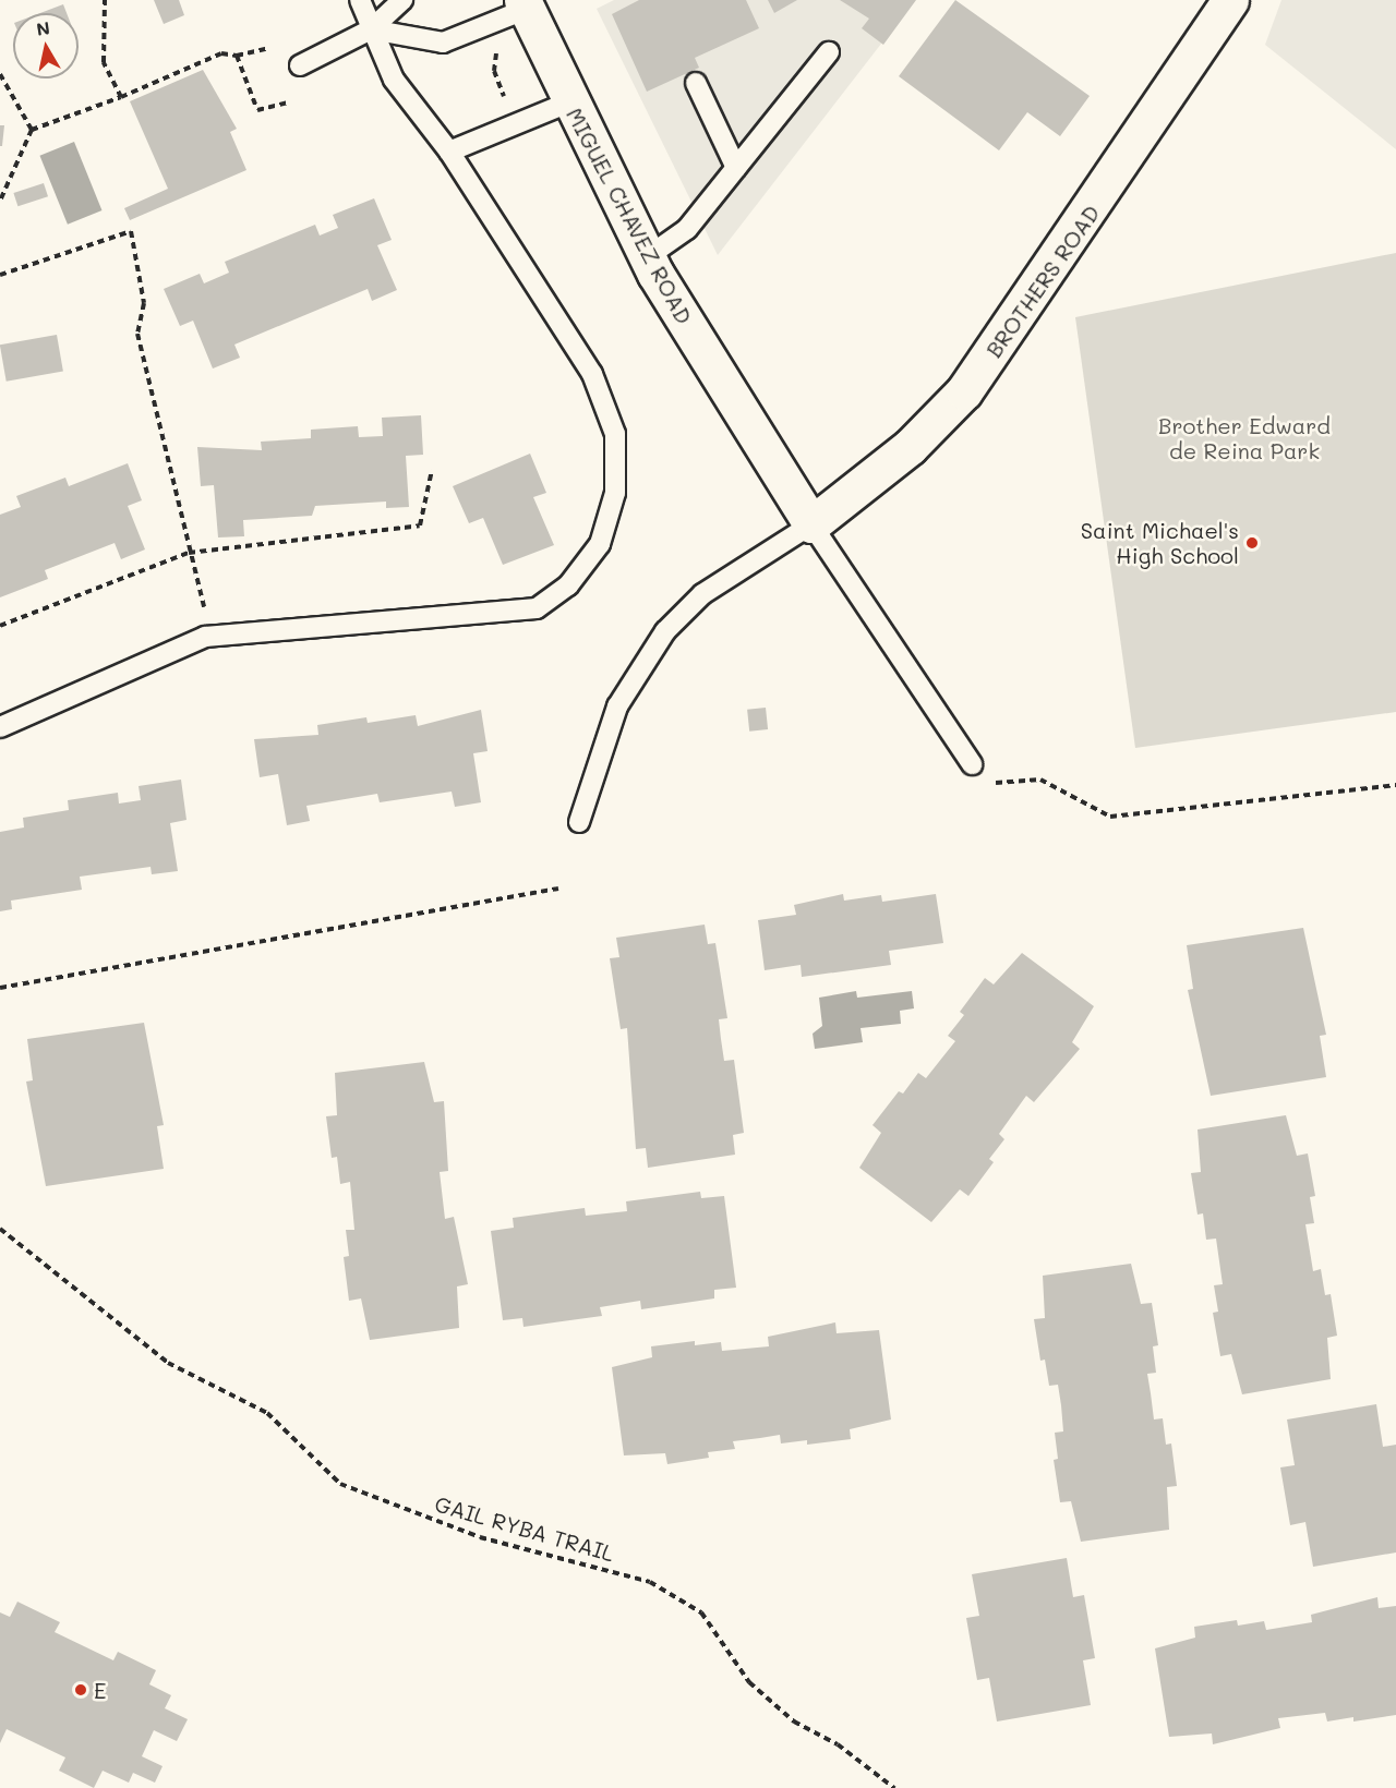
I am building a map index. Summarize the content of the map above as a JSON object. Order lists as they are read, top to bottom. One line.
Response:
{"streets":{"street":["MIGUEL CHAVEZ ROAD","BROTHERS ROAD"],"path":["GAIL RYBA TRAIL"]},"crossings":[["MIGUEL CHAVEZ ROAD","BROTHERS ROAD"]],"parks":["Brother Edward de Reina Park"],"places":["Saint Michael's High School","E"],"north":"top"}
